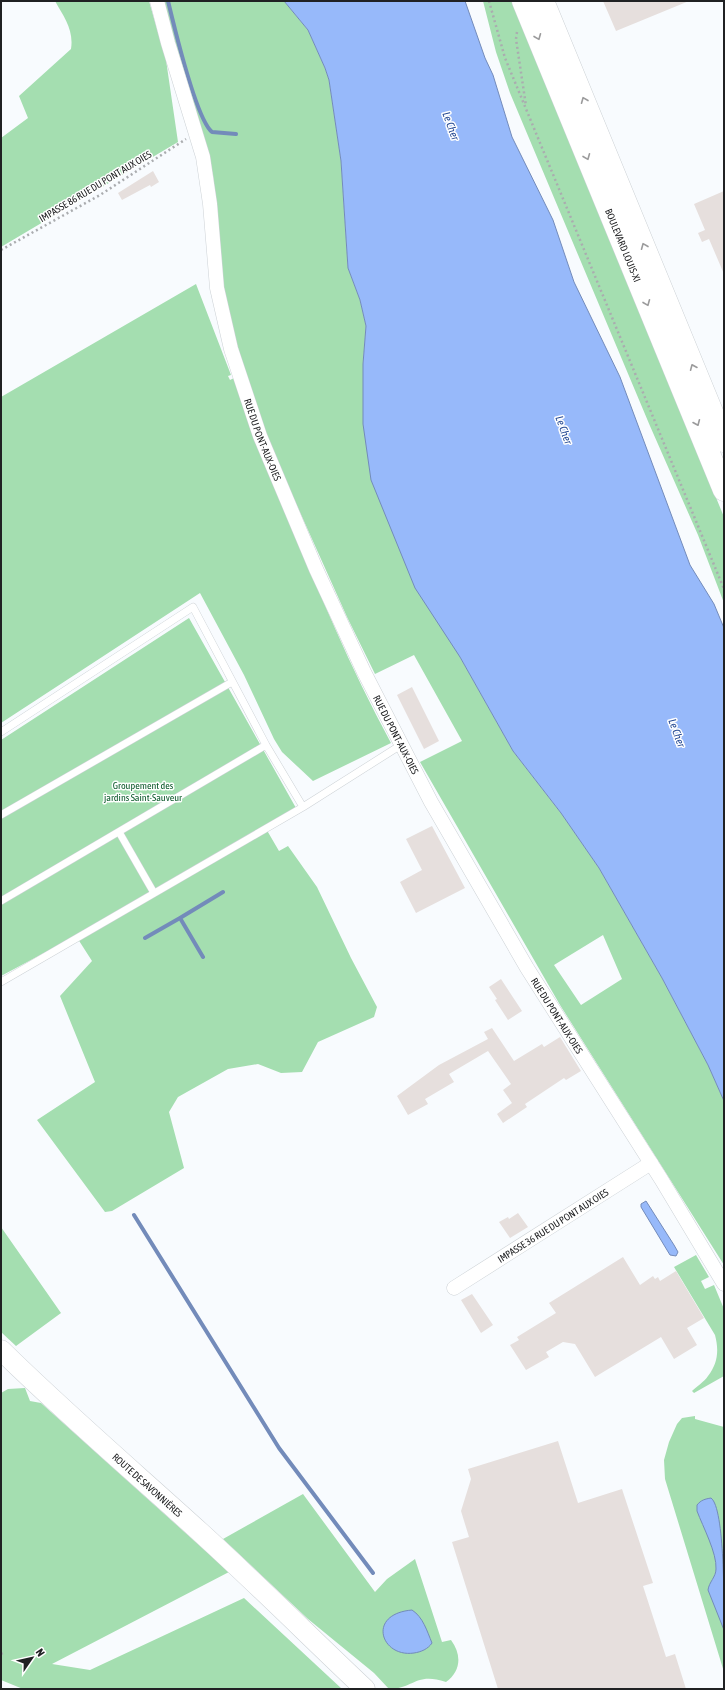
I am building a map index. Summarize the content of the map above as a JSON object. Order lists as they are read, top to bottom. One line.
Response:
{"streets":{"main road":["BOULEVARD LOUIS-XI","ROUTE DE SAVONNIÈRES"],"street":["RUE DU PONT-AUX-OIES","IMPASSE 36 RUE DU PONT AUX OIES"],"path":["IMPASSE 86 RUE DU PONT AUX OIES"]},"crossings":[["IMPASSE 86 RUE DU PONT AUX OIES","RUE DU PONT-AUX-OIES"],["RUE DU PONT-AUX-OIES","IMPASSE 36 RUE DU PONT AUX OIES"]],"water":["Le Cher"],"parks":["Groupement des jardins Saint-Sauveur"],"north":"top right"}
